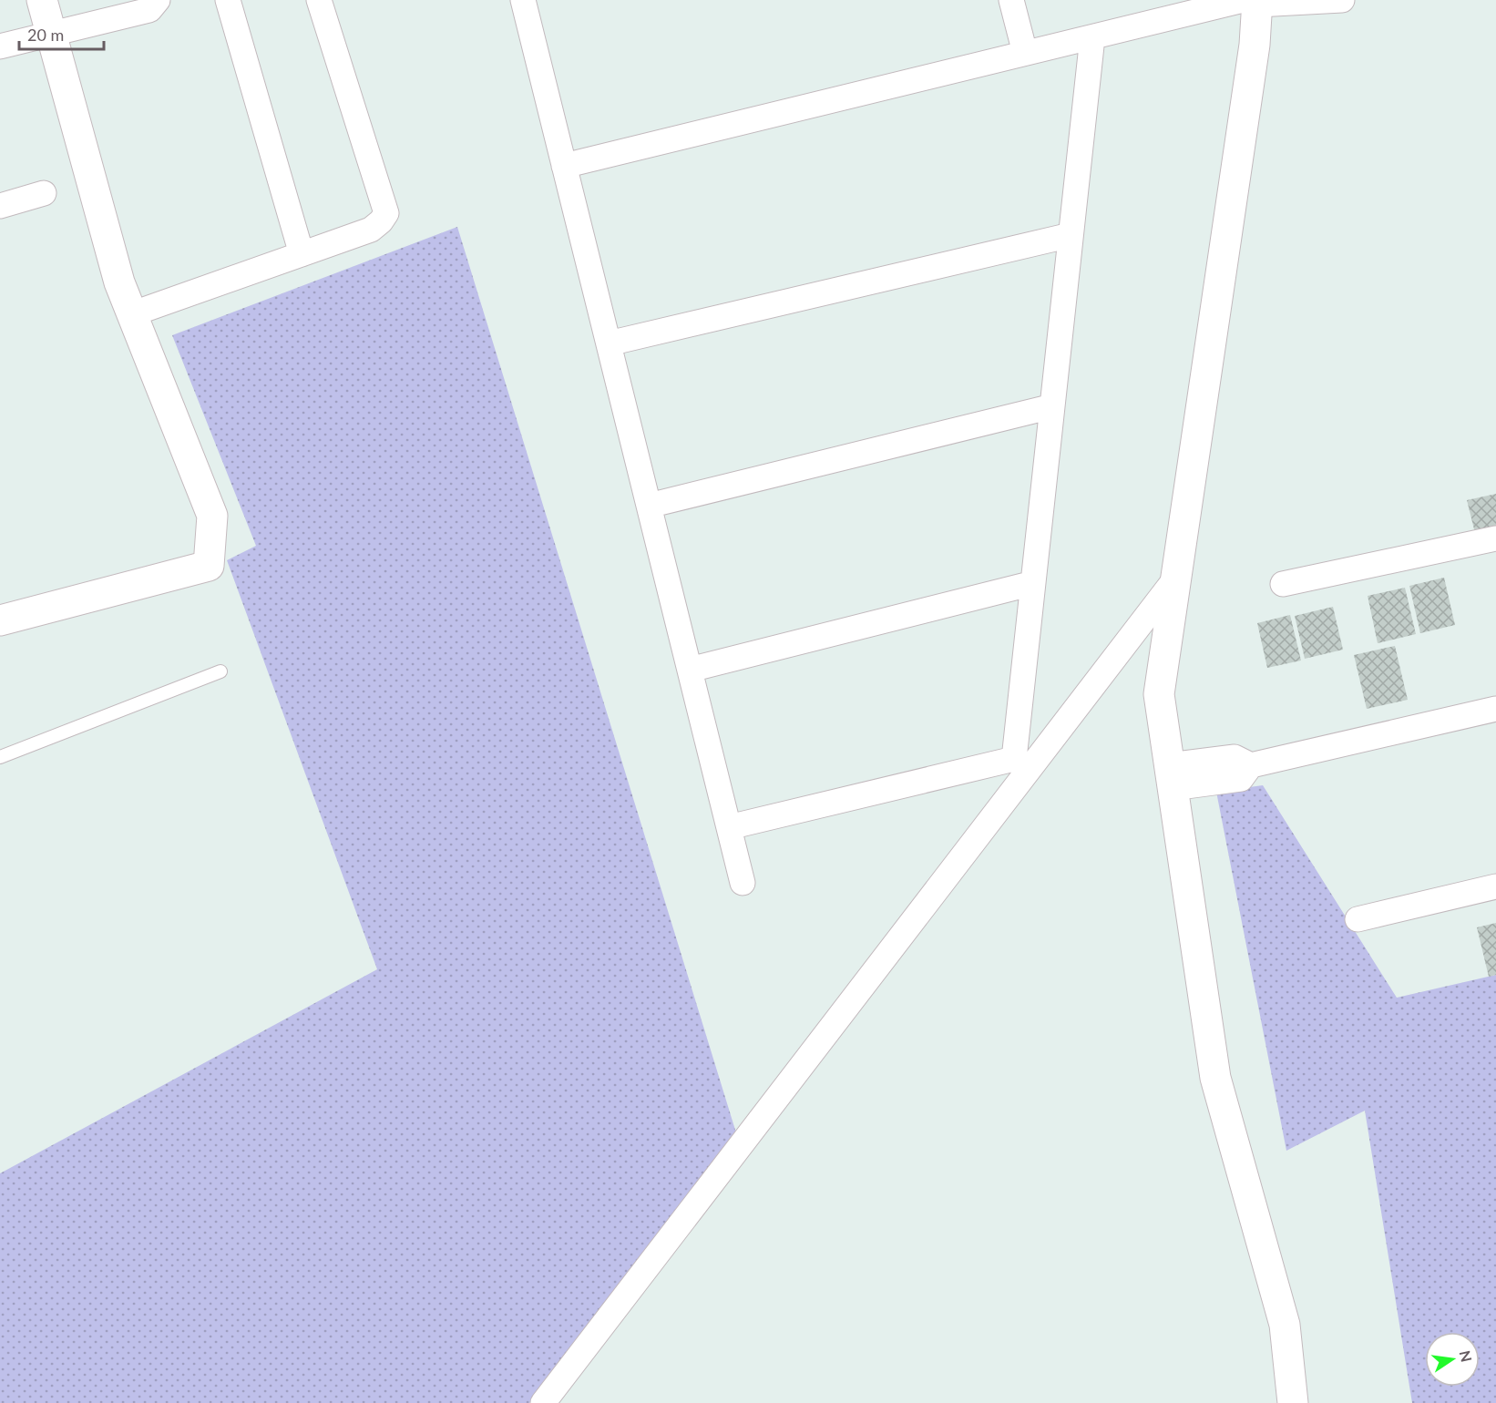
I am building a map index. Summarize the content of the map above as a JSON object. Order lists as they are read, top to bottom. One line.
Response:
{"scale_bar":"20 m","north":"right"}
